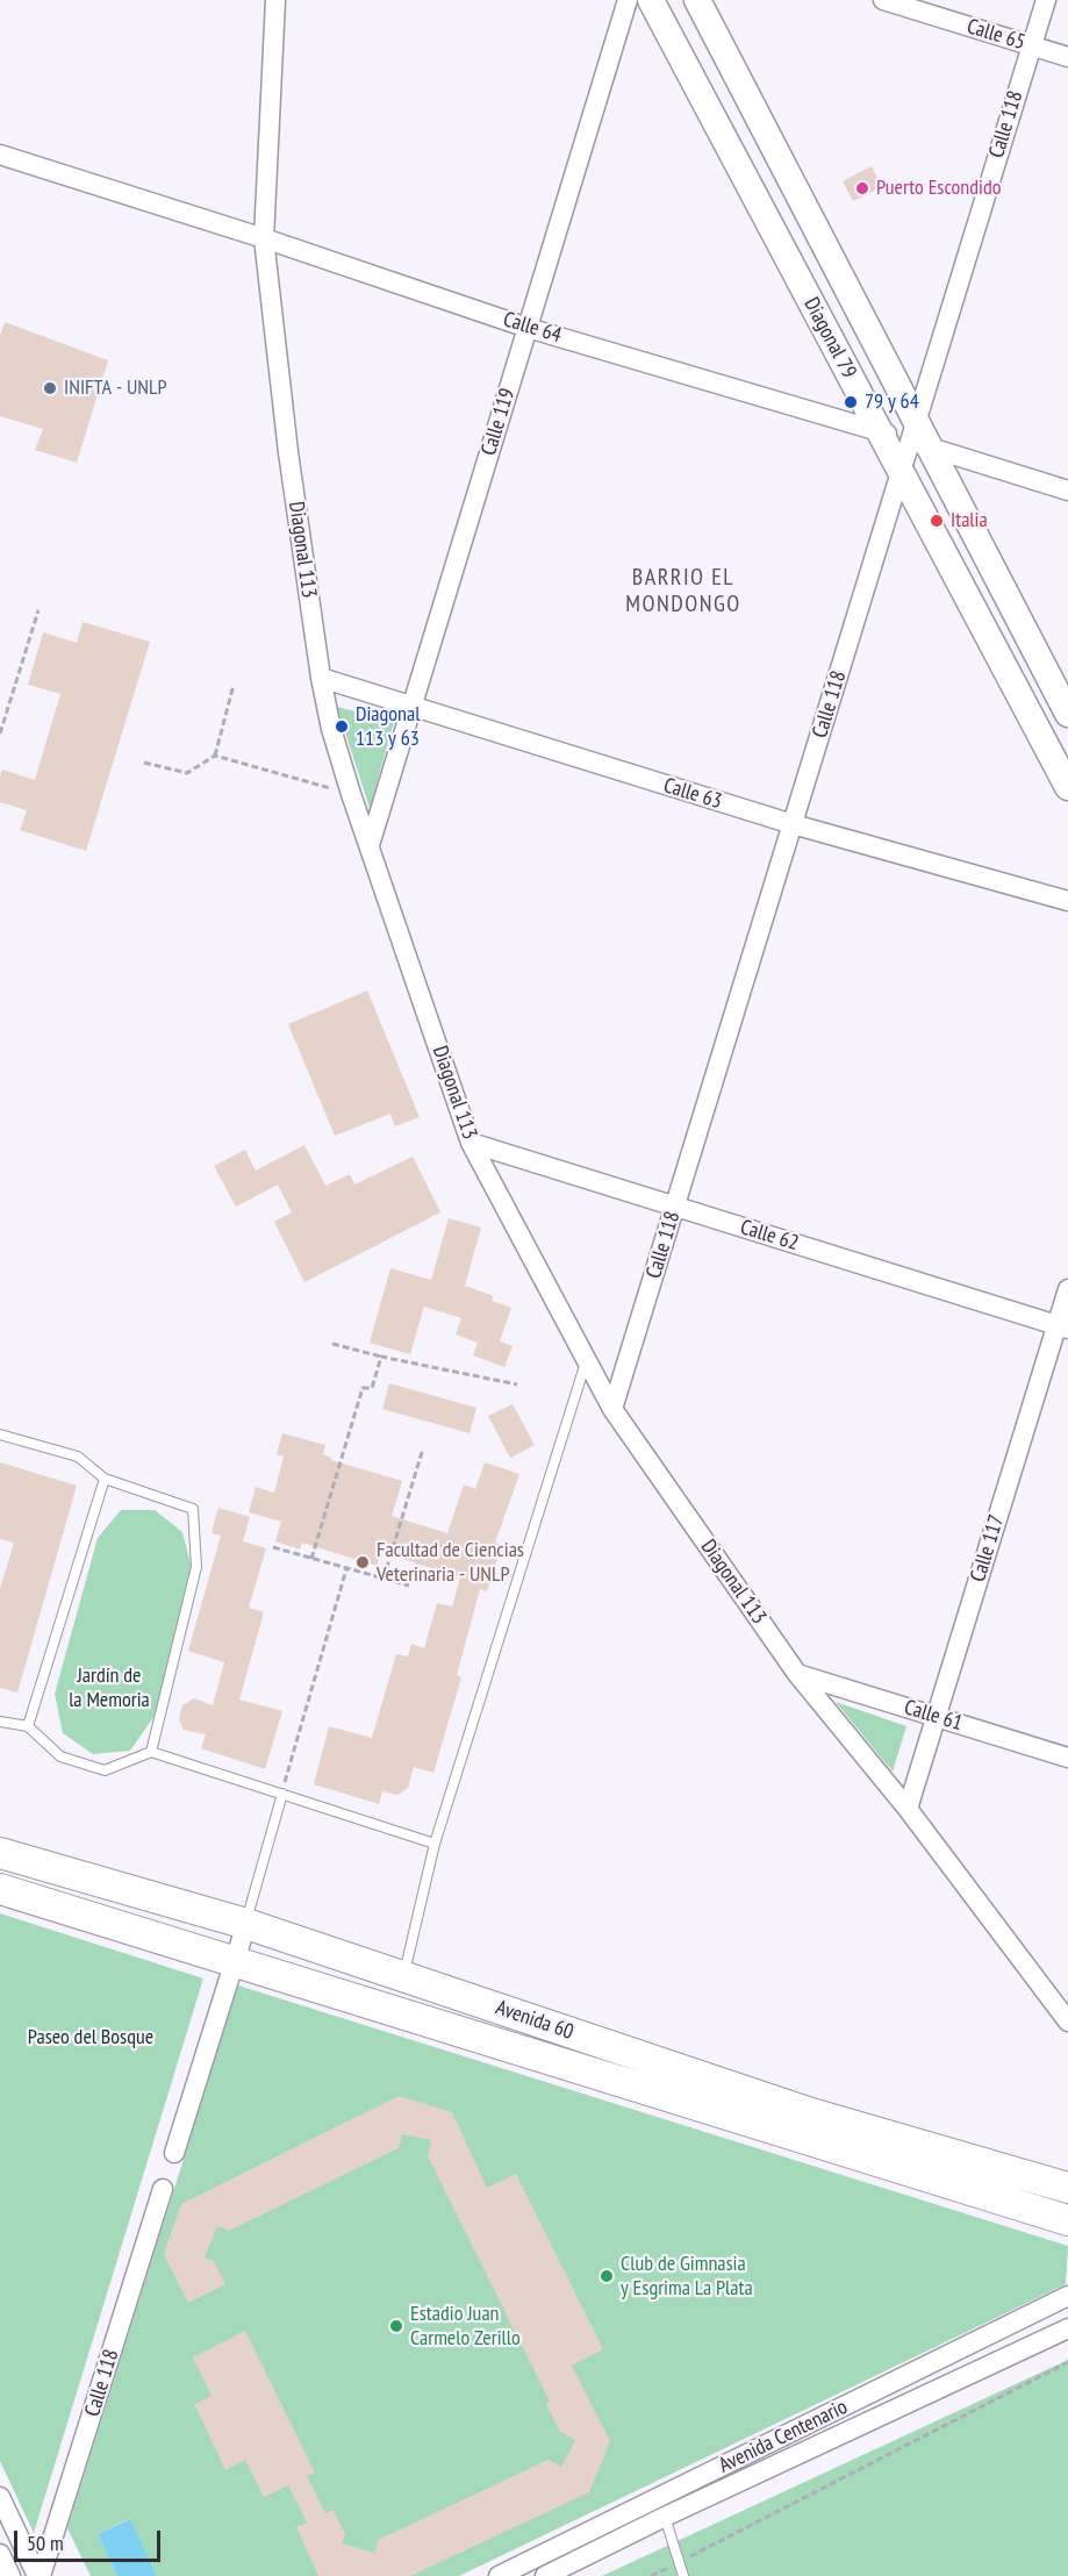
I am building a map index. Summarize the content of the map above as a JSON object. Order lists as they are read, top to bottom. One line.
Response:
{"streets":{"main road":["Diagonal 79","Avenida 60"],"street":["Calle 65","Calle 118","Calle 64","Calle 119","Diagonal 113","Calle 63","Calle 62","Calle 117","Calle 61","Avenida Centenario"]},"crossings":[["Calle 65","Calle 118"],["Calle 118","Calle 64"],["Calle 118","Diagonal 79"],["Calle 118","Diagonal 113"],["Calle 118","Calle 63"],["Calle 118","Calle 62"],["Calle 64","Diagonal 79"],["Calle 64","Calle 119"],["Calle 64","Diagonal 113"],["Calle 119","Diagonal 113"],["Calle 119","Calle 63"],["Diagonal 113","Calle 63"],["Diagonal 113","Calle 62"],["Diagonal 113","Calle 117"],["Diagonal 113","Calle 61"],["Calle 62","Calle 117"],["Calle 117","Calle 61"]],"districts":["BARRIO EL MONDONGO"],"parks":["Jardín de la Memoria","Paseo del Bosque"],"places":["Puerto Escondido","INIFTA - UNLP","79 y 64","Italia","Diagonal 113 y 63","Facultad de Ciencias Veterinaria - UNLP","Club de Gimnasia y Esgrima La Plata","Estadio Juan Carmelo Zerillo"],"scale_bar":"50 m"}
